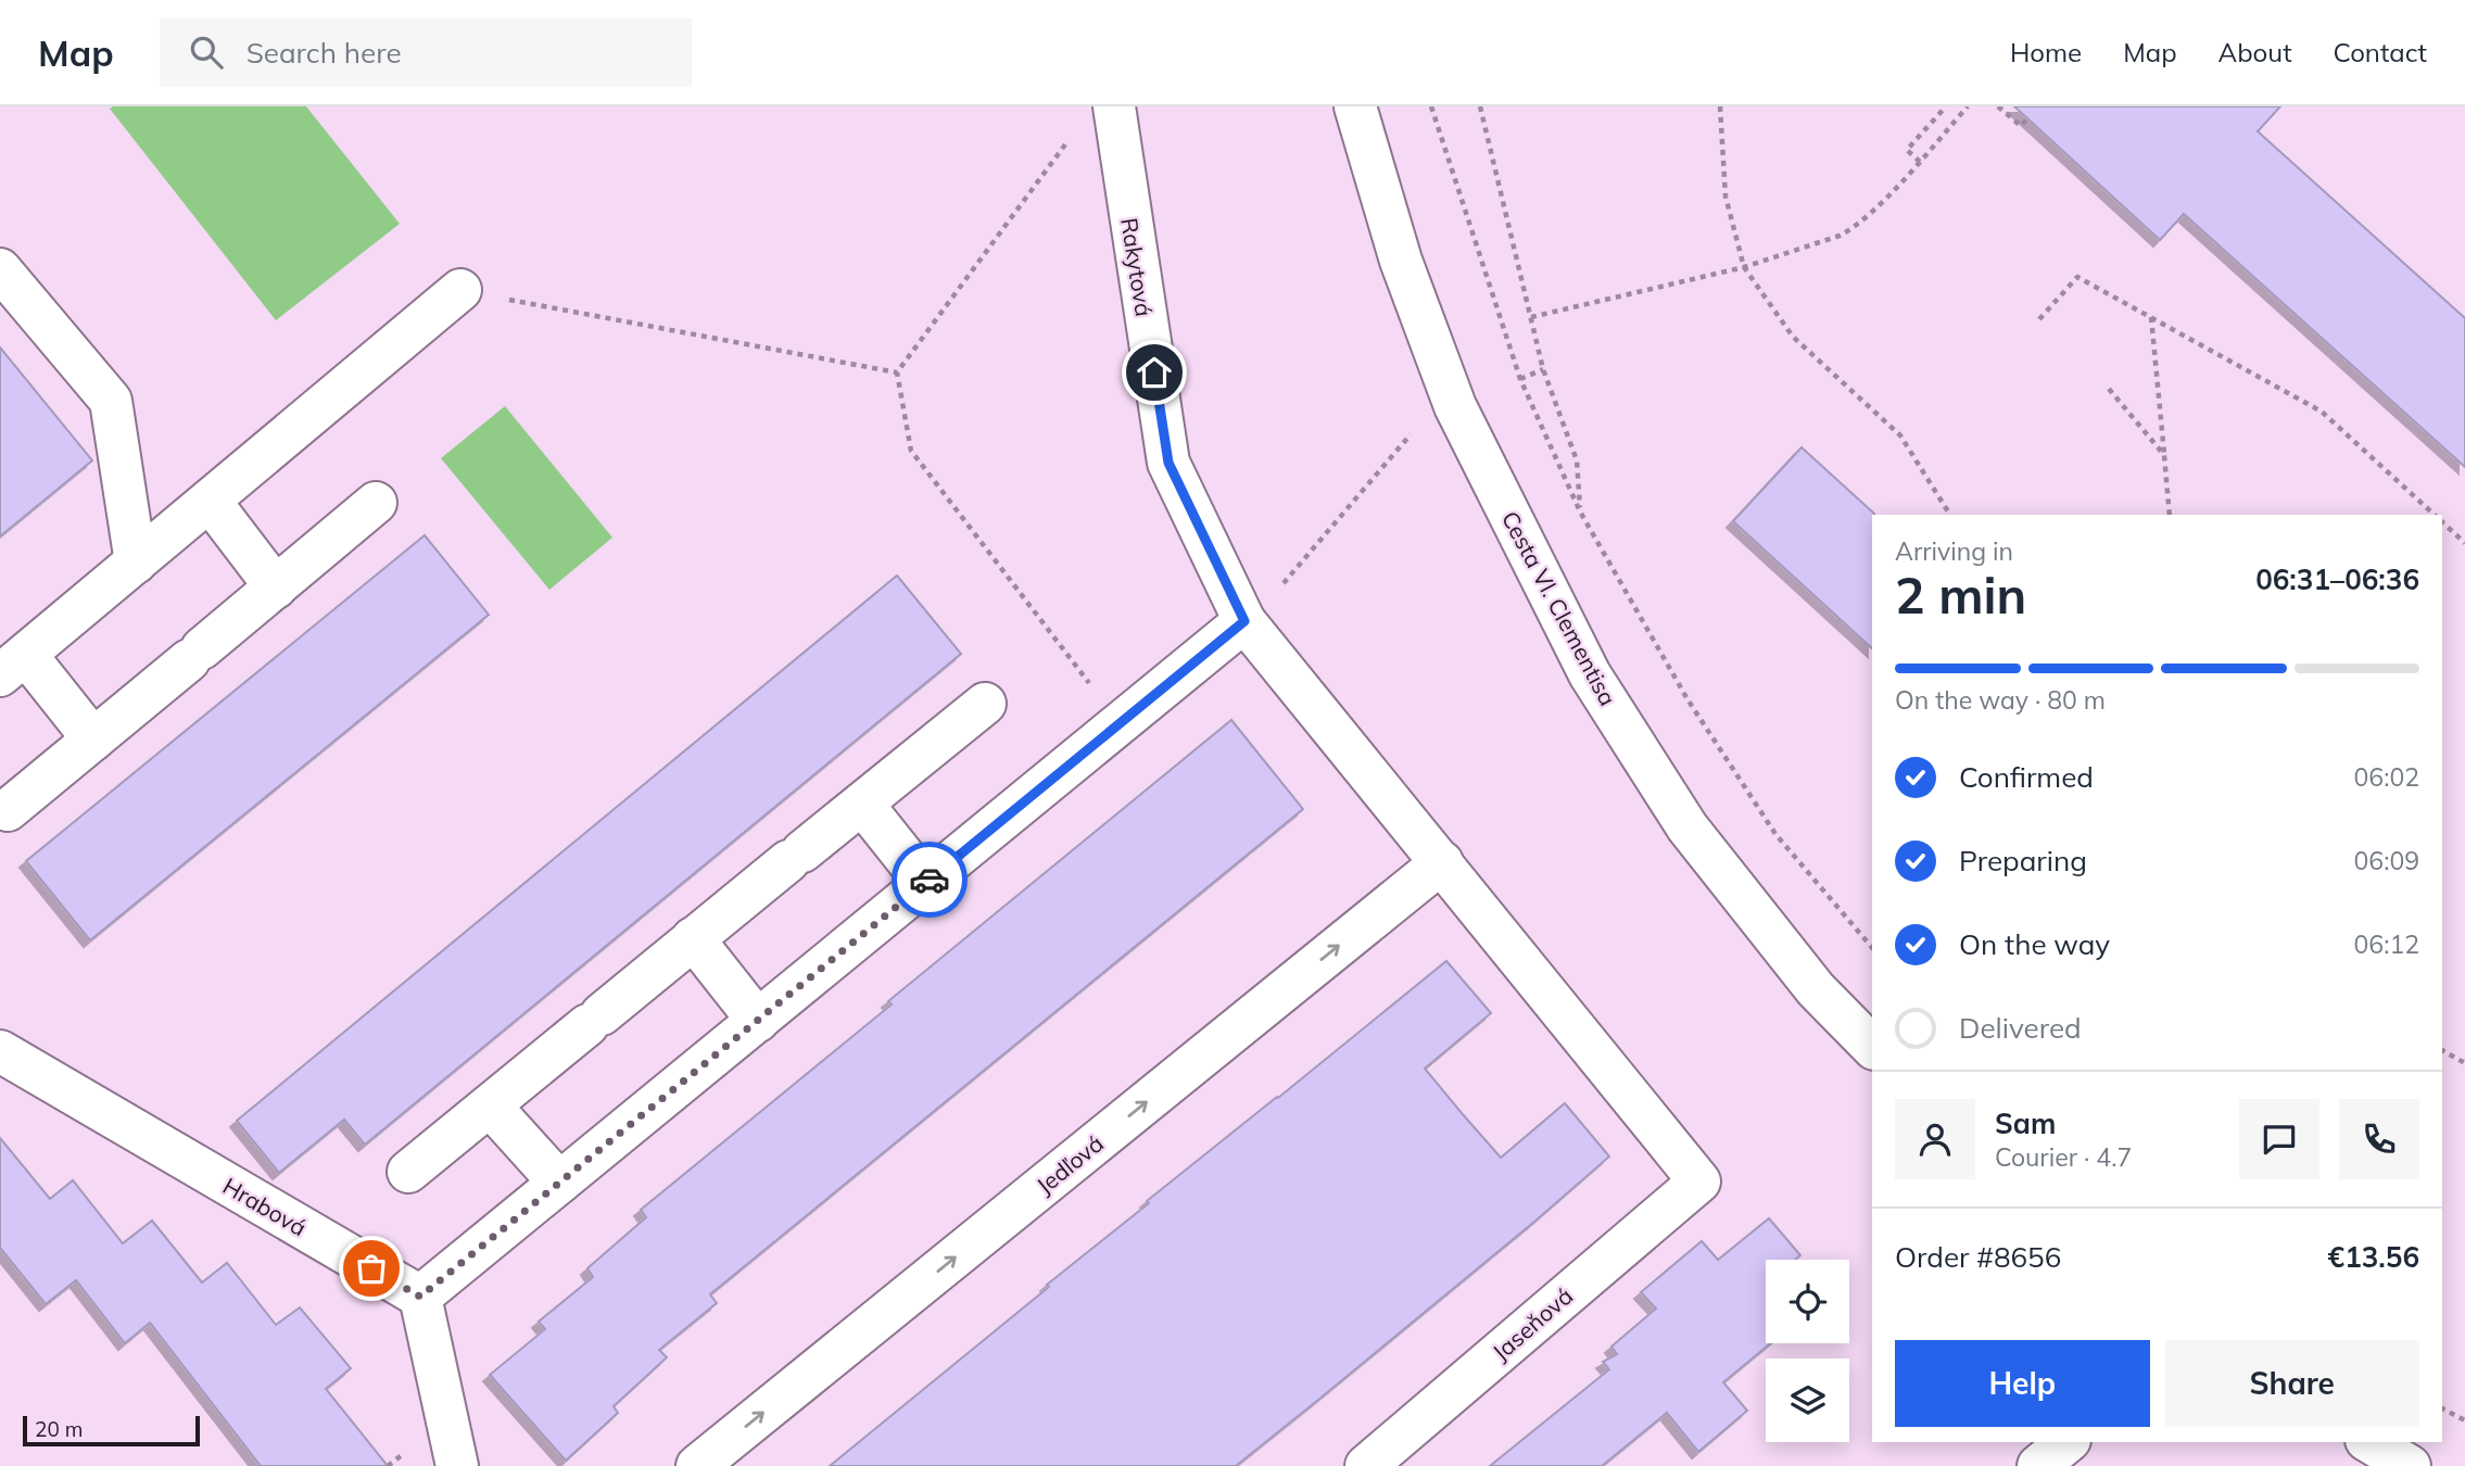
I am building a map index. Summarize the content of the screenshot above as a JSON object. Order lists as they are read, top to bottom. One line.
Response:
{"streets":{"street":["Rakytová","Cesta Vl. Clementisa","Jedľová","Hrabová","Jaseňová"]},"crossings":[["Rakytová","Jedľová"],["Rakytová","Jaseňová"]],"scale_bar":"20 m","page":{"header":"Map","search":"Search here","nav":["Home","Map","About","Contact"],"heading":["2 min","Arriving in","06:31–06:36"],"panel":["Sam","Courier · 4.7","Order #8656","€13.56"],"bar":"On the way · 80 m","list":[["Confirmed","06:02"],["Preparing","06:09"],["On the way","06:12"],"Delivered"],"buttons":["Help","Share"],"scale":"20 m"}}
